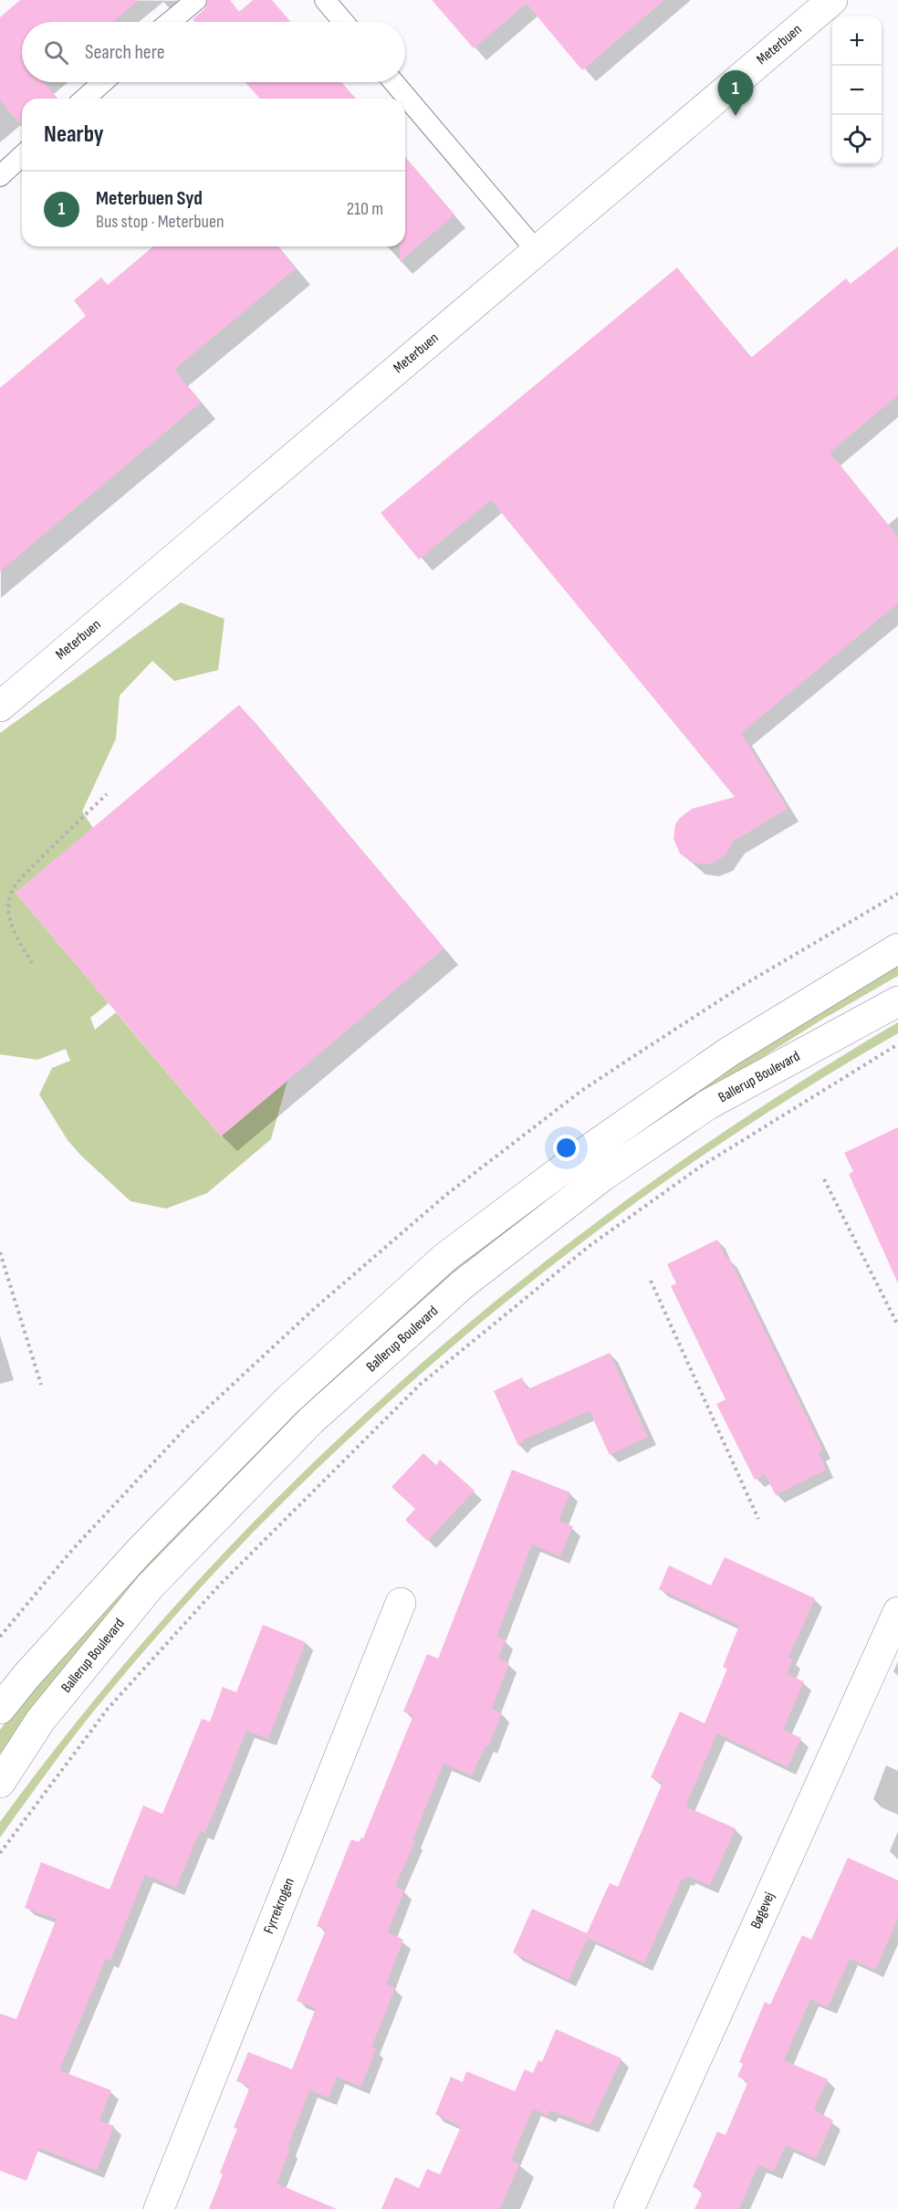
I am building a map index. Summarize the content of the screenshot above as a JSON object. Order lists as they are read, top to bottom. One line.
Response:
{"streets":{"street":["Meterbuen","Ballerup Boulevard","Fyrrekrogen","Bøgevej"]},"page":{"map_buttons":["+","−"],"search":"Search here","pins":"1","heading":"Nearby","list":[{"mark":"1","name":"Meterbuen Syd","note":"Bus stop · Meterbuen","value":"210 m"}]}}
